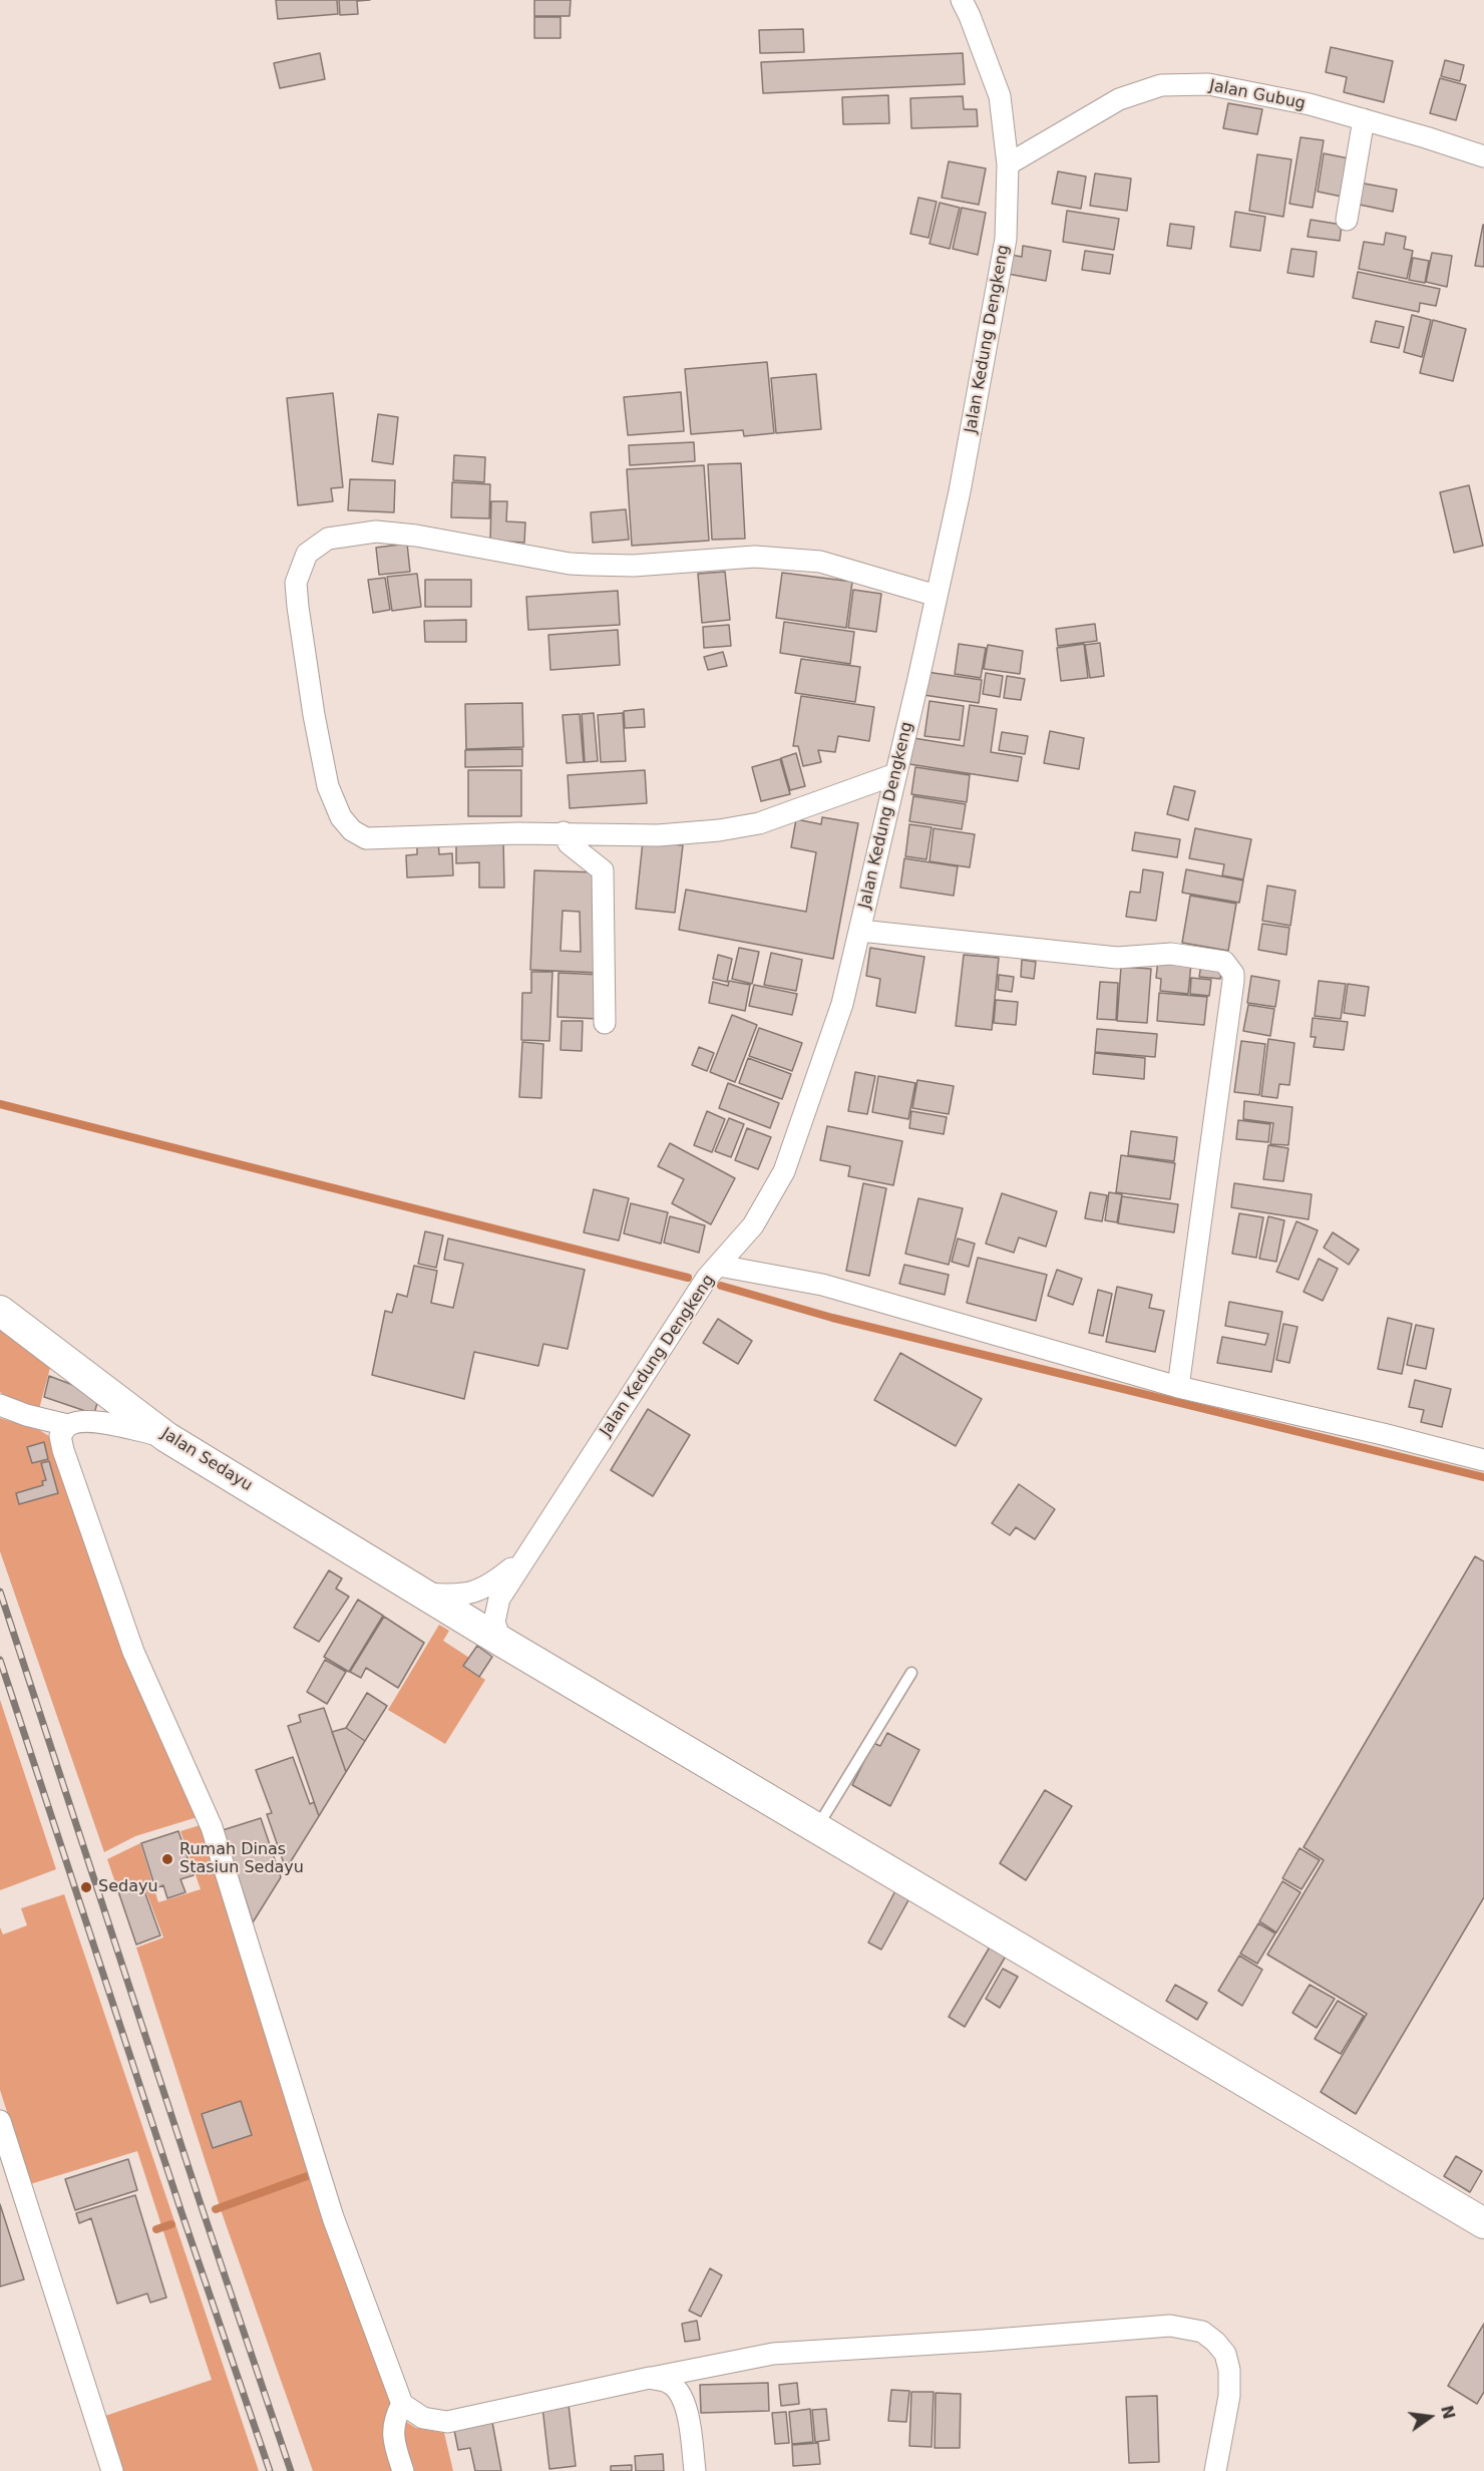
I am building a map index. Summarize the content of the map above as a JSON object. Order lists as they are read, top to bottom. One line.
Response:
{"streets":{"street":["Jalan Gubug","Jalan Kedung Dengkeng","Jalan Sedayu"]},"crossings":[["Jalan Gubug","Jalan Kedung Dengkeng"],["Jalan Kedung Dengkeng","Jalan Sedayu"]],"places":["Rumah Dinas Stasiun Sedayu","Sedayu"],"north":"right"}
